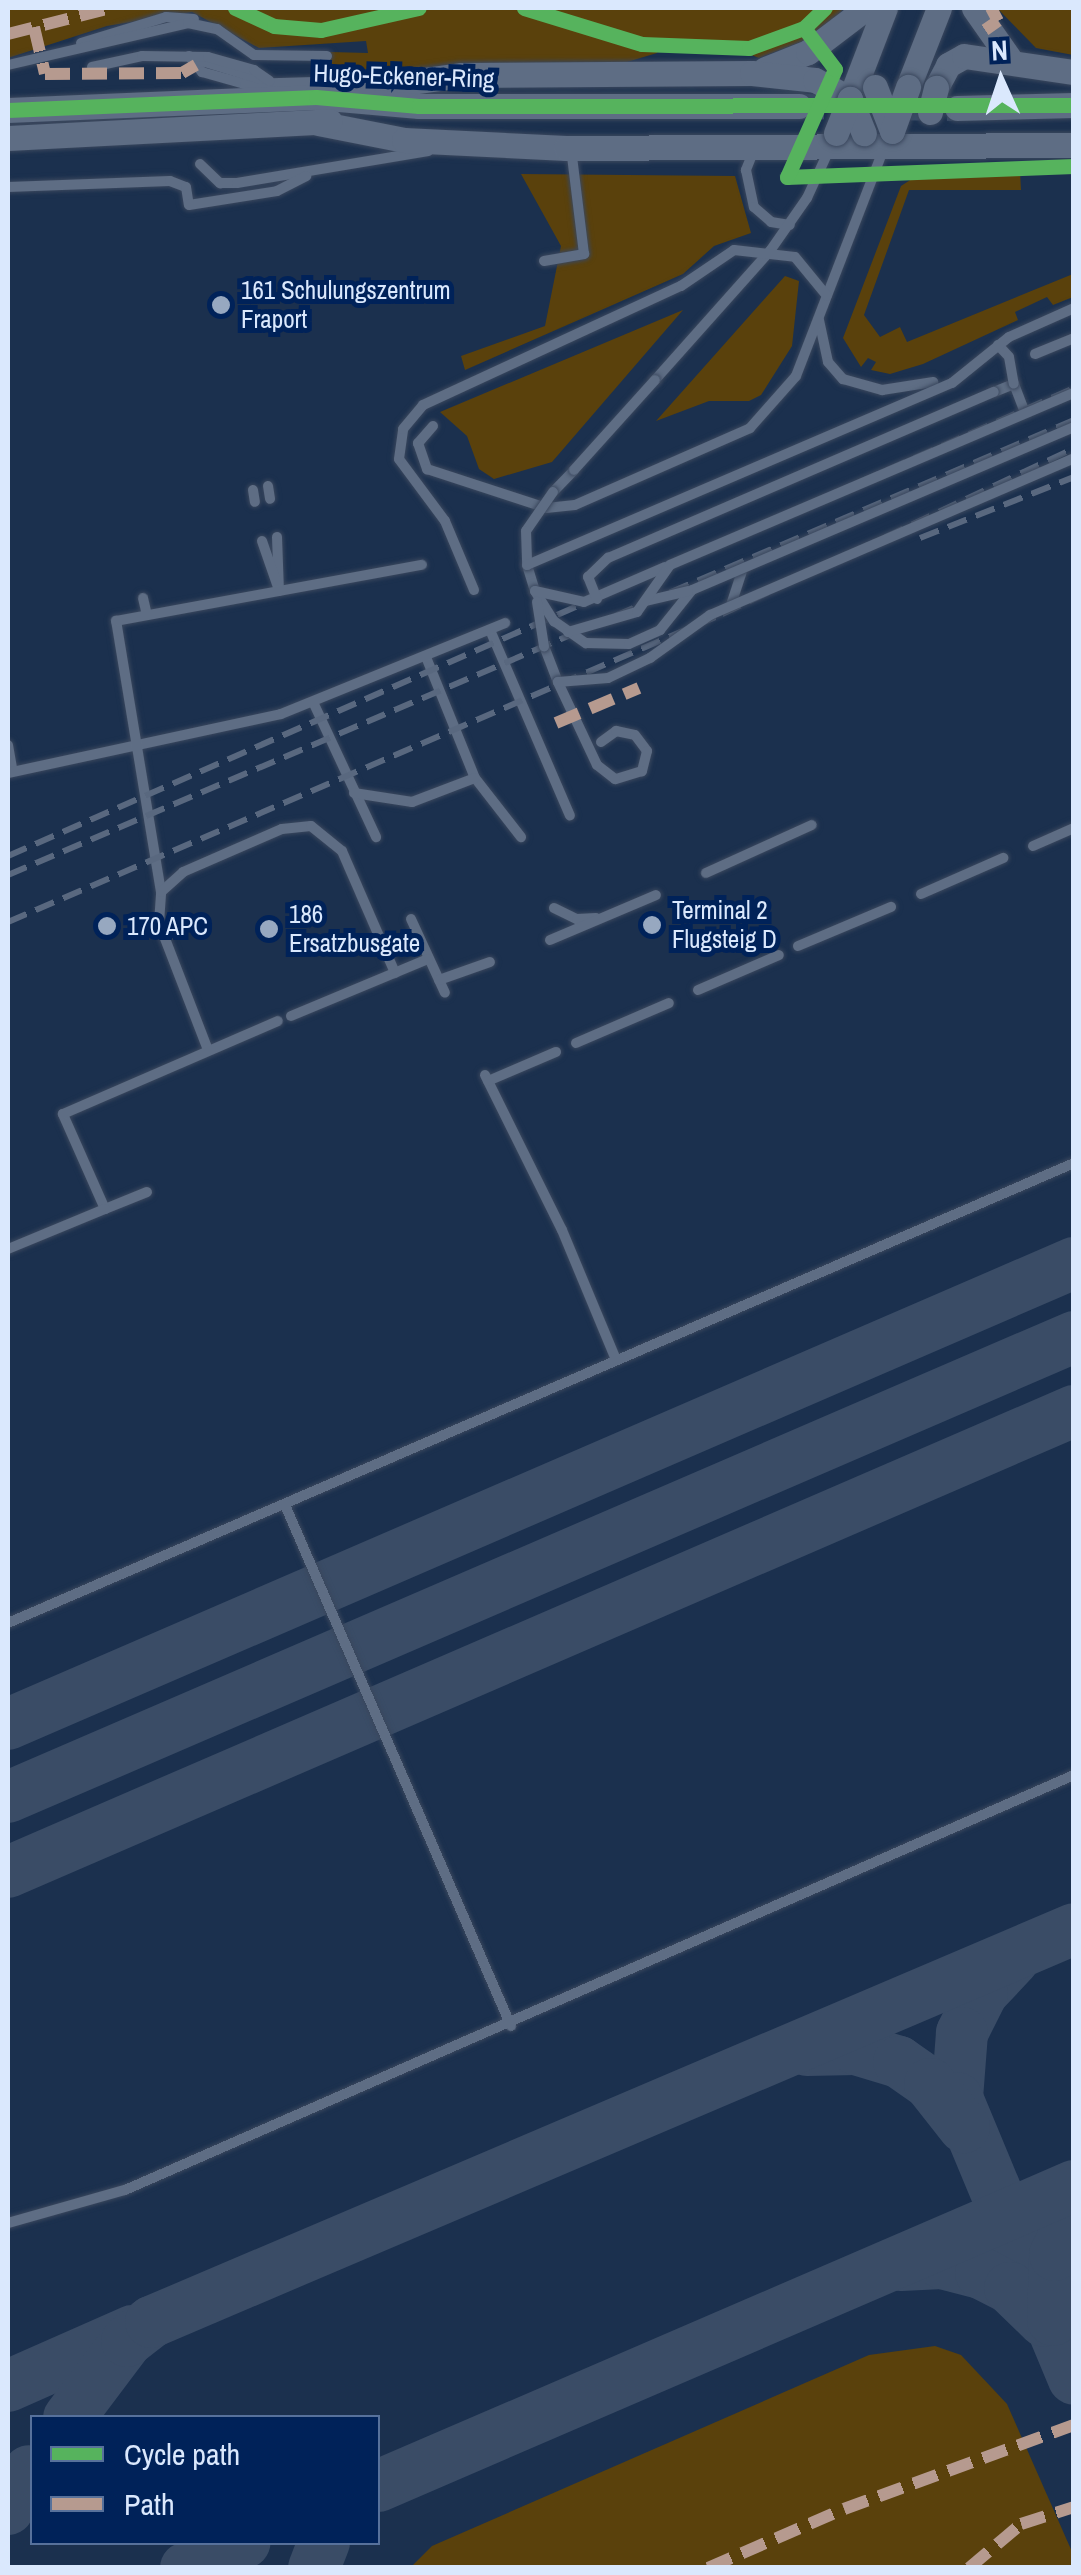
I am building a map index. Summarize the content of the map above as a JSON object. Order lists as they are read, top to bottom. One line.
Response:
{"streets":{"street":["Hugo-Eckener-Ring"]},"places":["161 Schulungszentrum Fraport","Terminal 2 Flugsteig D","170 APC","186 Ersatzbusgate"],"legend":["Cycle path","Path"],"north":"top"}
